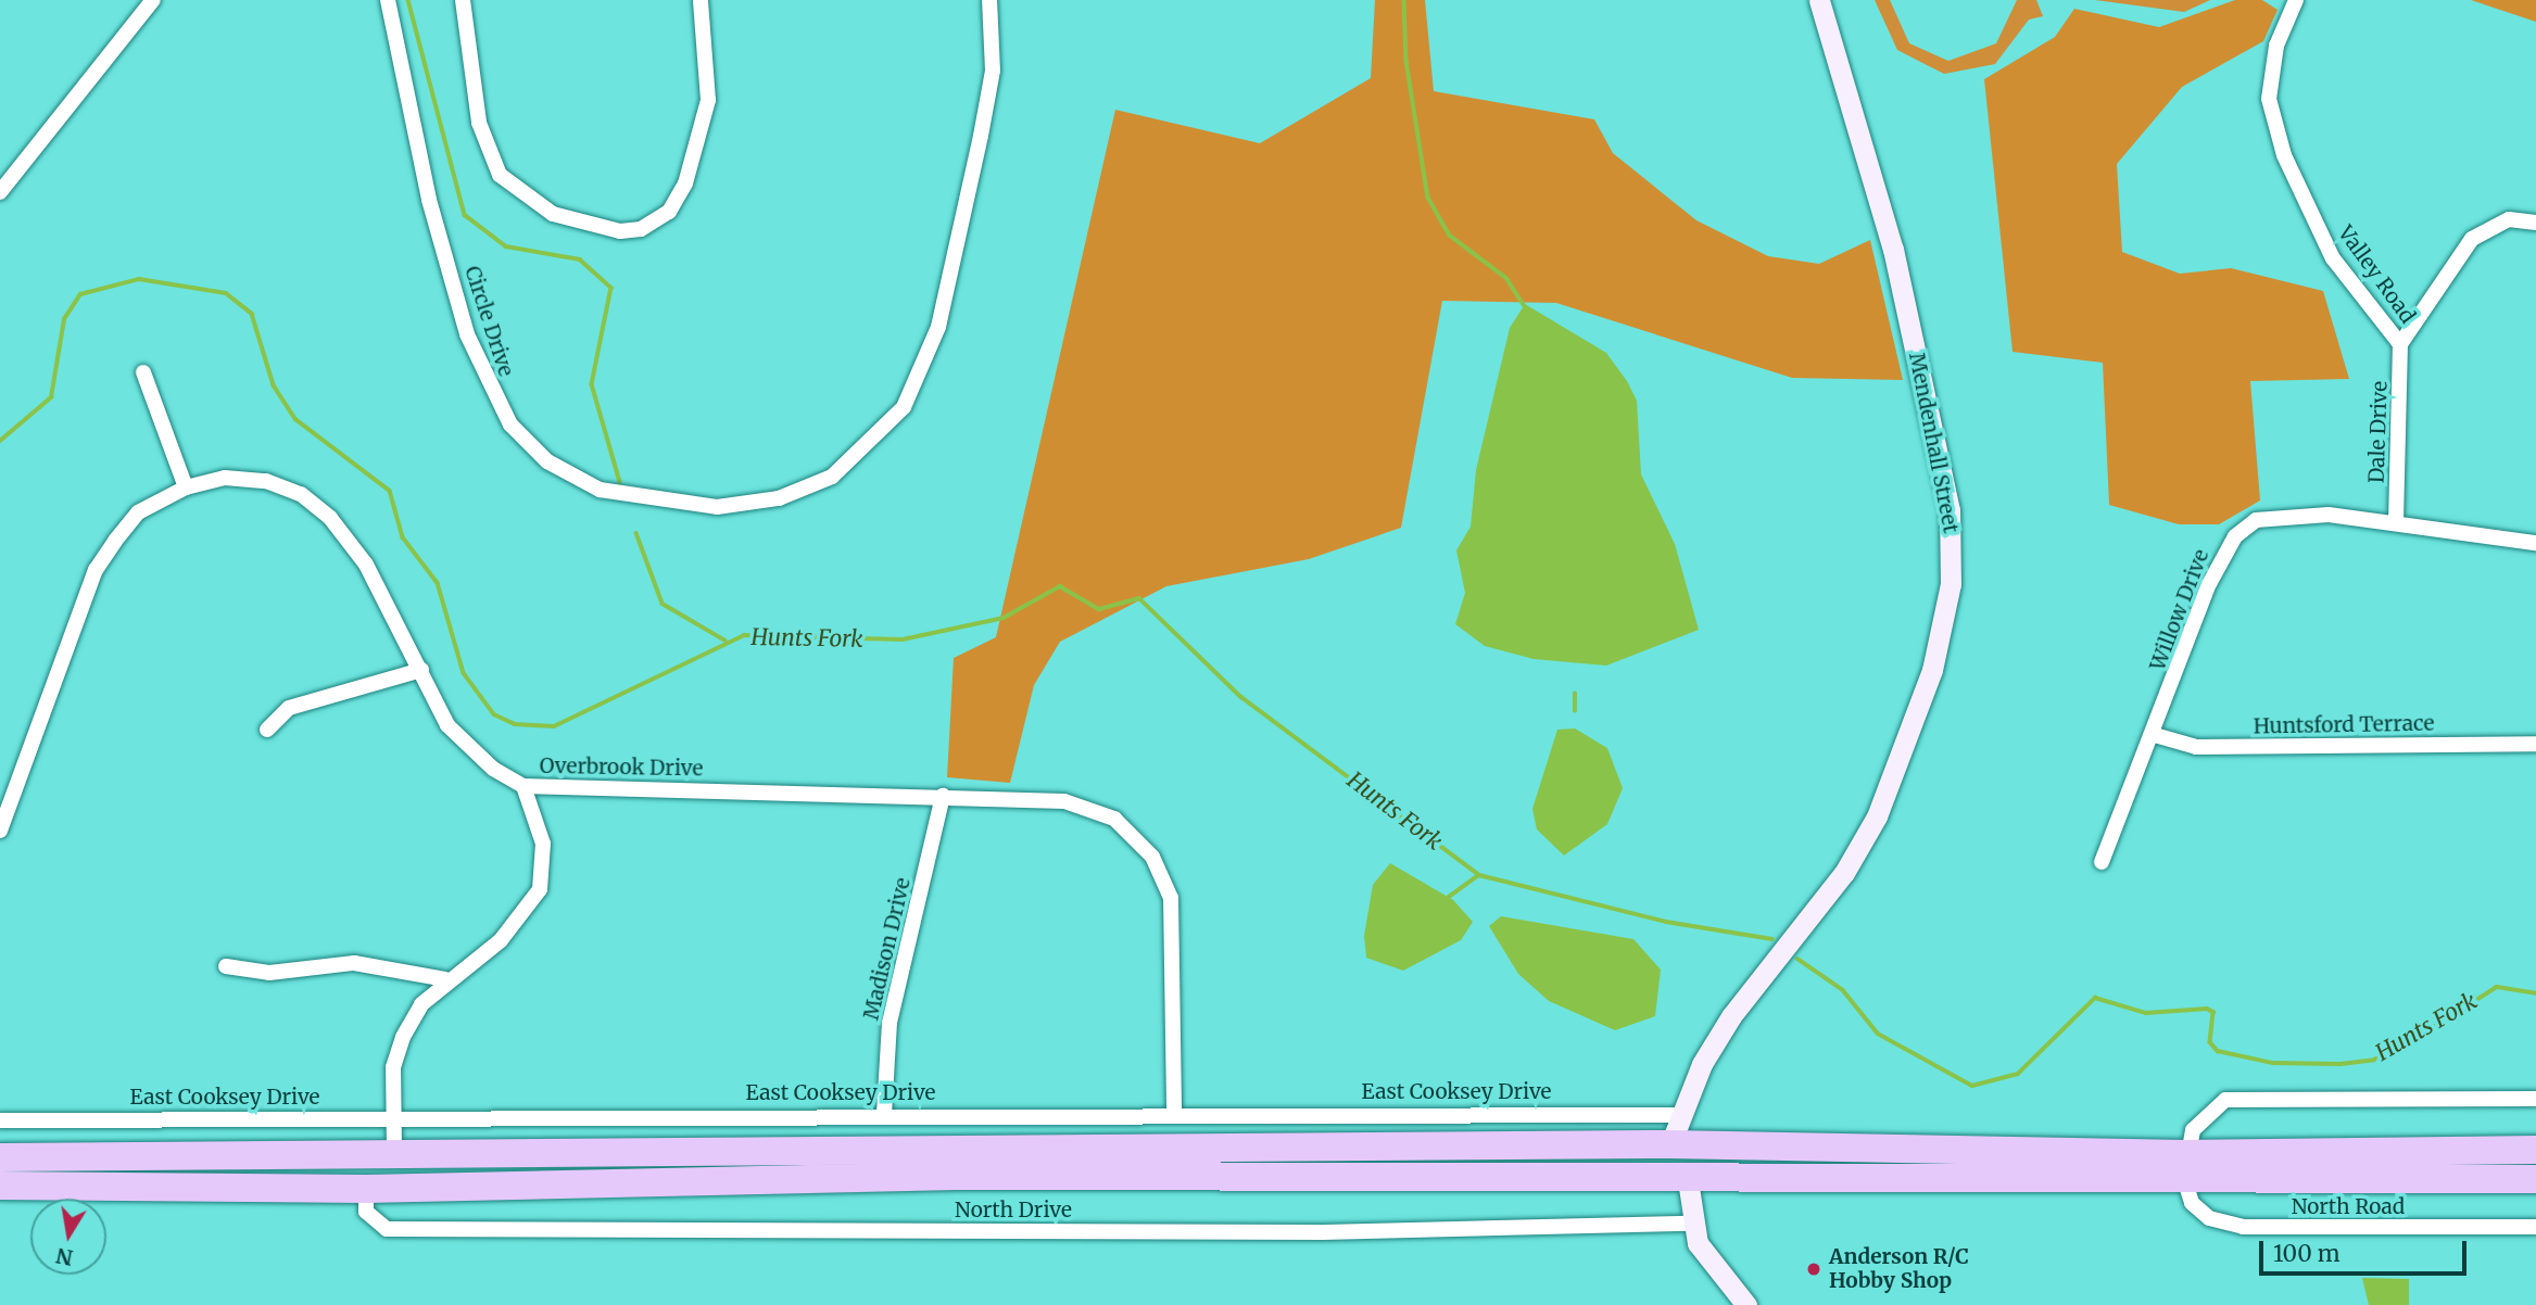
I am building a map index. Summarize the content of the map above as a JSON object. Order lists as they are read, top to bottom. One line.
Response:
{"streets":{"street":["Valley Road","Circle Drive","Dale Drive","Mendenhall Street","Willow Drive","Huntsford Terrace","Overbrook Drive","Madison Drive","East Cooksey Drive","North Road","North Drive"]},"crossings":[["Valley Road","Dale Drive"],["Dale Drive","Willow Drive"],["Mendenhall Street","East Cooksey Drive"],["Willow Drive","Huntsford Terrace"],["Overbrook Drive","Madison Drive"],["Overbrook Drive","East Cooksey Drive"],["Madison Drive","East Cooksey Drive"]],"water":["Hunts Fork"],"places":["Anderson R/C Hobby Shop"],"scale_bar":"100 m","north":"bottom"}
